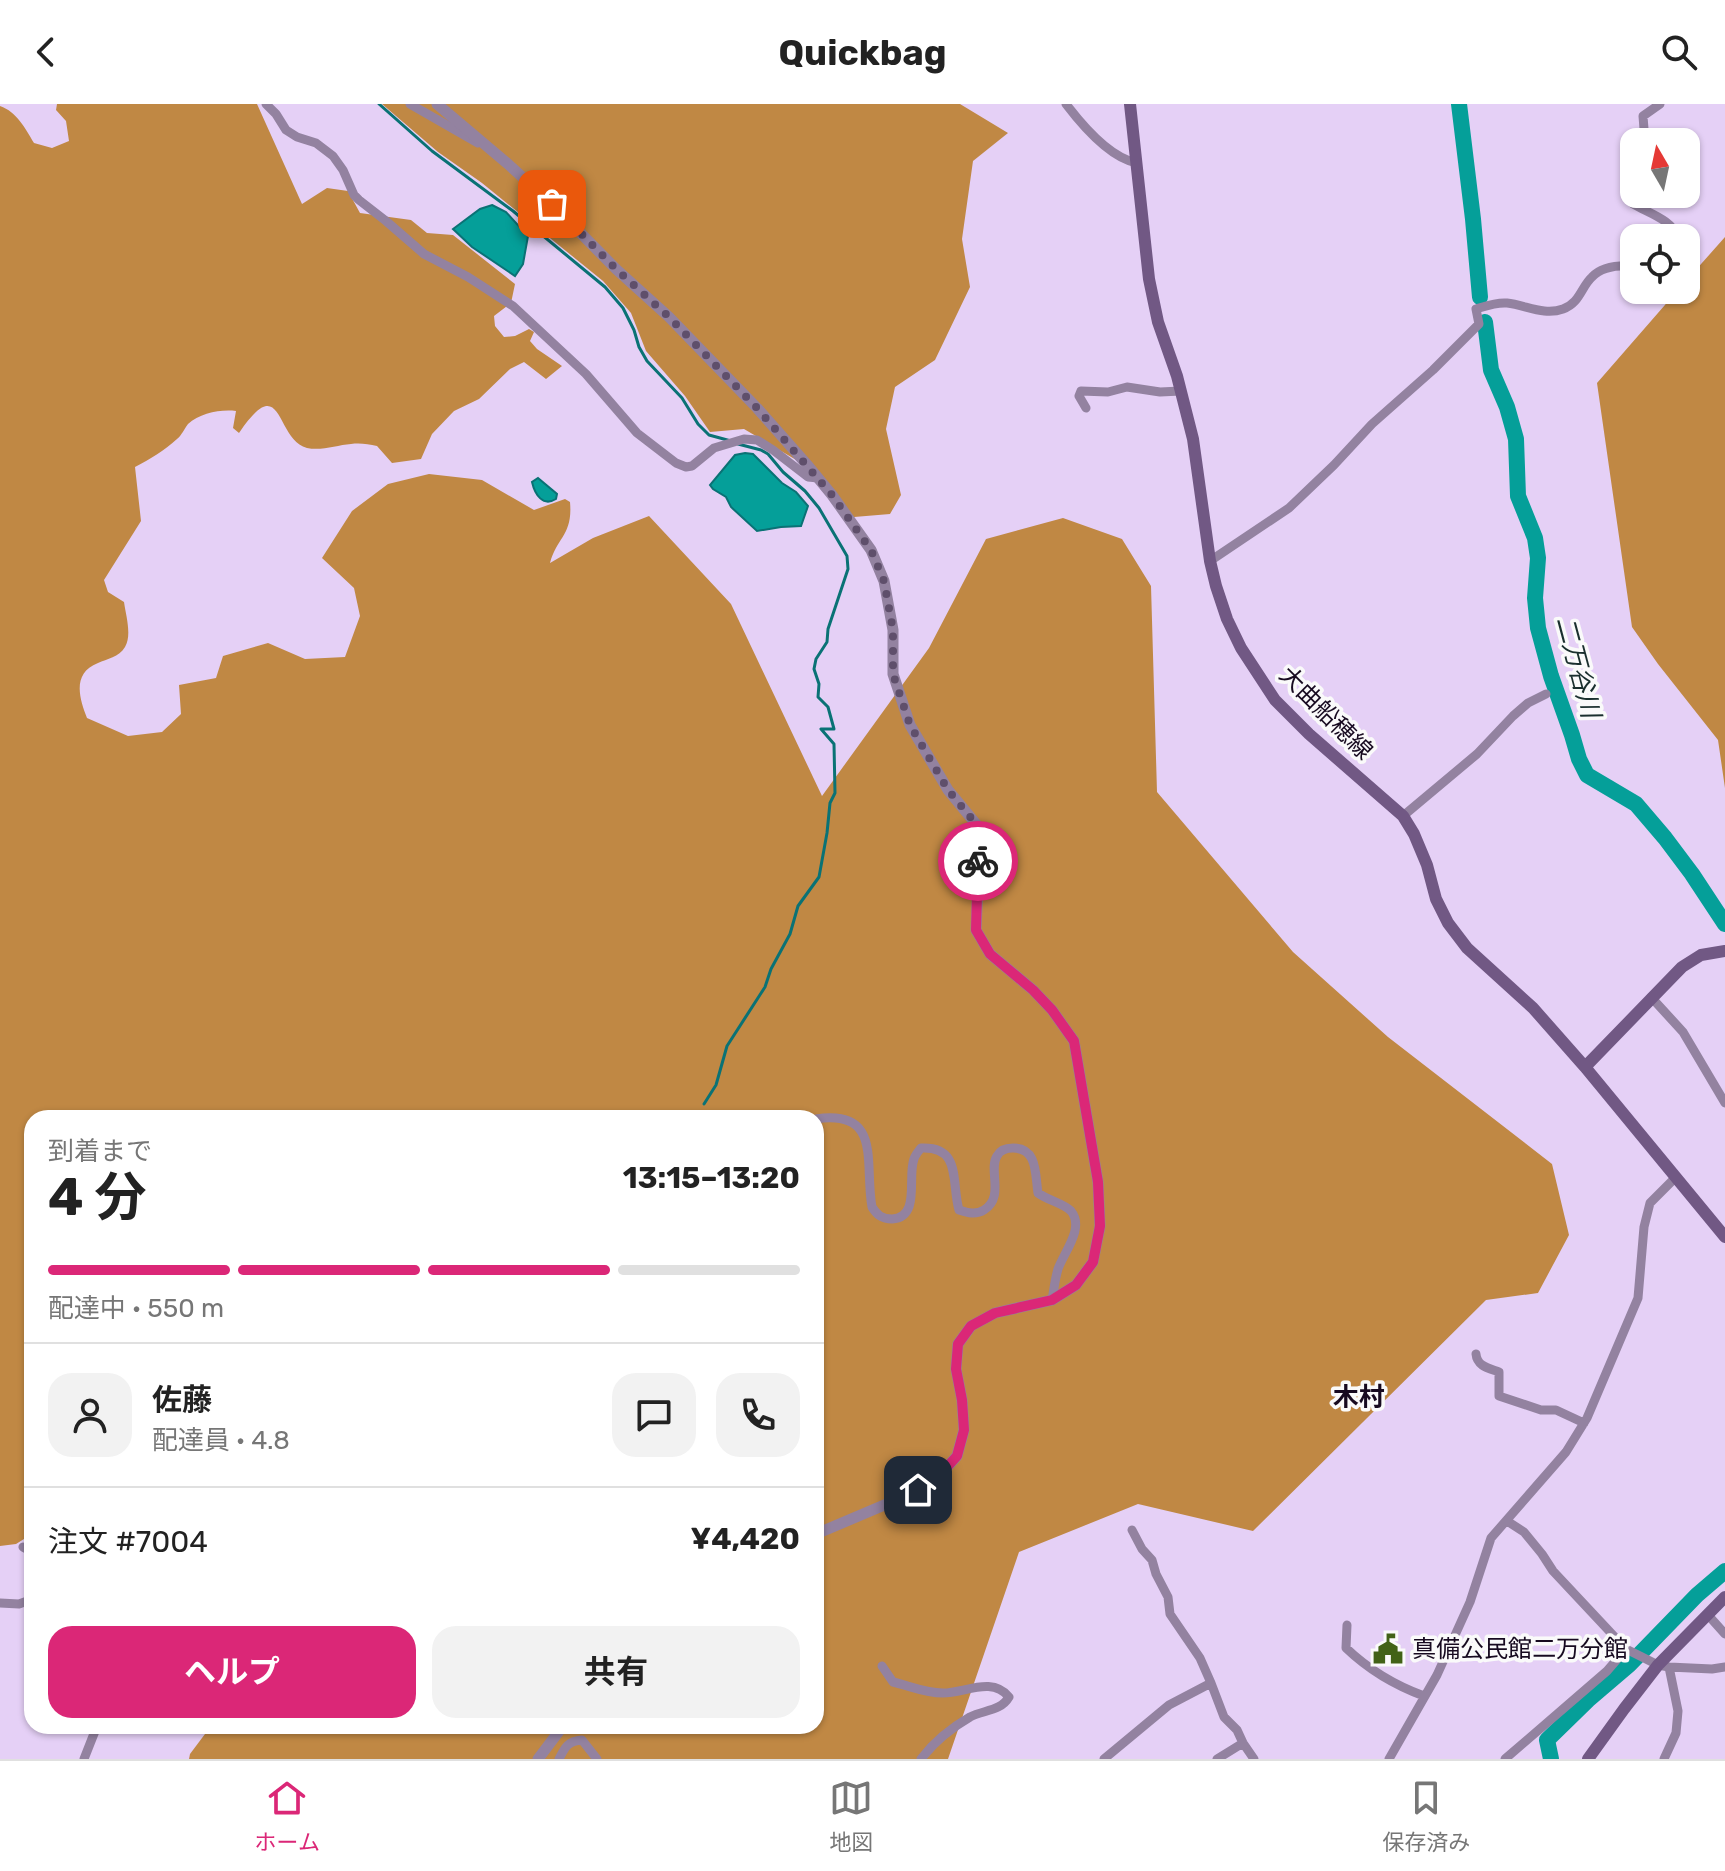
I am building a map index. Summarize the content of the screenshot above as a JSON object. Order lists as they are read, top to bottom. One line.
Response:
{"streets":{"main road":["大曲船穂線"]},"districts":["木村"],"water":["二万谷川"],"places":{"public building":["真備公民館二万分館"]},"north":"top","page":{"header":"Quickbag","heading":["4 分","到着まで","13:15–13:20"],"panel":["佐藤","配達員 · 4.8","注文 #7004","¥4,420"],"bar":"配達中 · 550 m","buttons":["ヘルプ","共有"],"tabs":["ホーム","地図","保存済み"]}}
